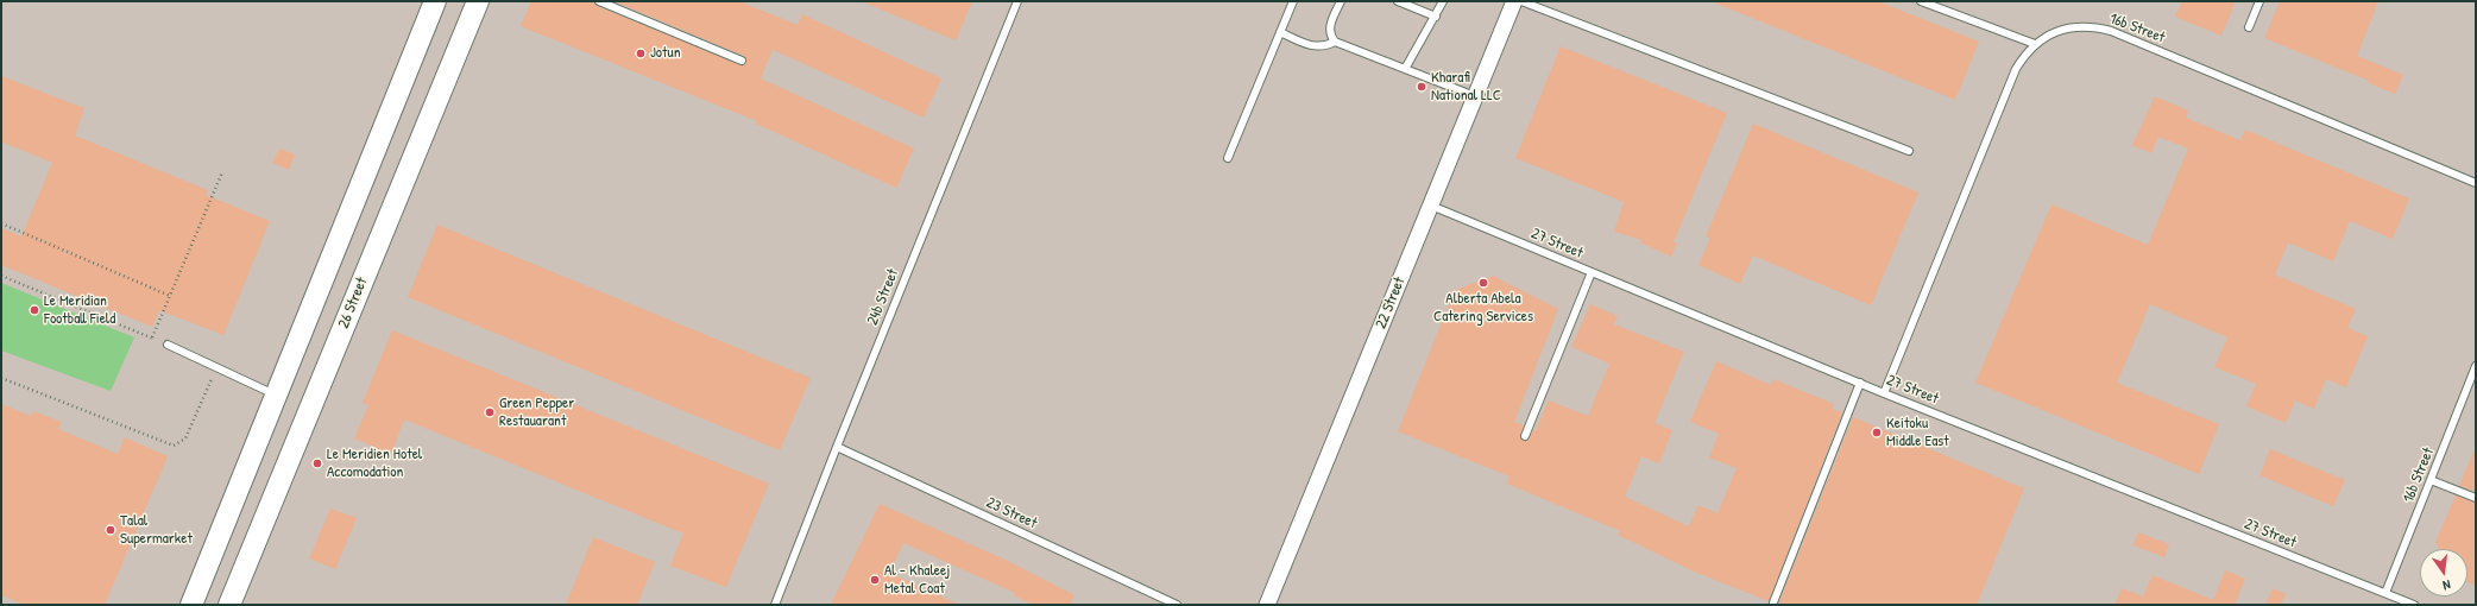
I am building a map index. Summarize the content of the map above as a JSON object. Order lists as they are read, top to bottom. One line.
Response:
{"streets":{"street":["26 Street","22 Street"],"lane":["16b Street","27 Street","24b Street","23 Street"]},"crossings":[["16b Street","27 Street"],["27 Street","22 Street"],["24b Street","23 Street"]],"places":["Jotun","Kharafi National LLC","Alberta Abela Catering Services","Le Meridian Football Field","Green Pepper Restauarant","Keitoku Middle East","Le Meridien Hotel Accomodation","Talal Supermarket","Al - Khaleej Metal Coat"],"north":"bottom"}
